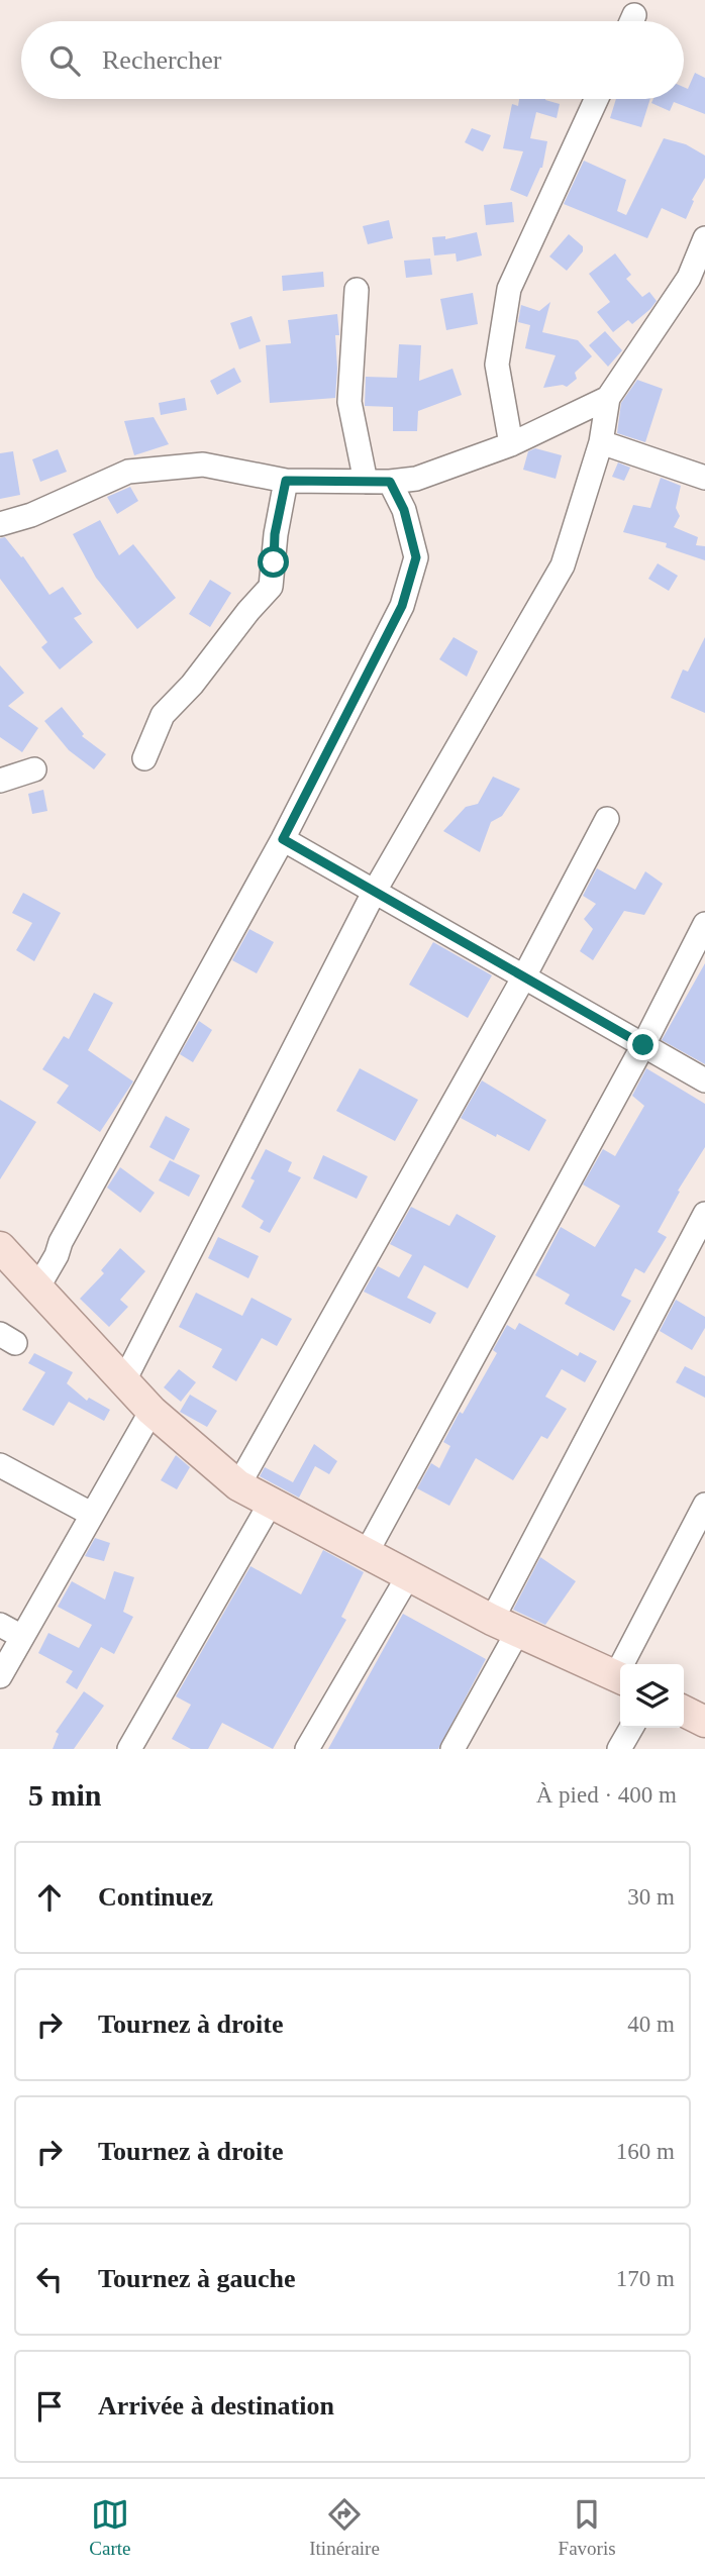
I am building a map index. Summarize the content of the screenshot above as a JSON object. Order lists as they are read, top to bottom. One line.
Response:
{"page":{"search":"Rechercher","heading":["5 min","À pied · 400 m"],"list":[["Continuez","30 m"],["Tournez à droite","40 m"],["Tournez à droite","160 m"],["Tournez à gauche","170 m"],"Arrivée à destination"],"nav":["Carte","Itinéraire","Favoris"]}}
